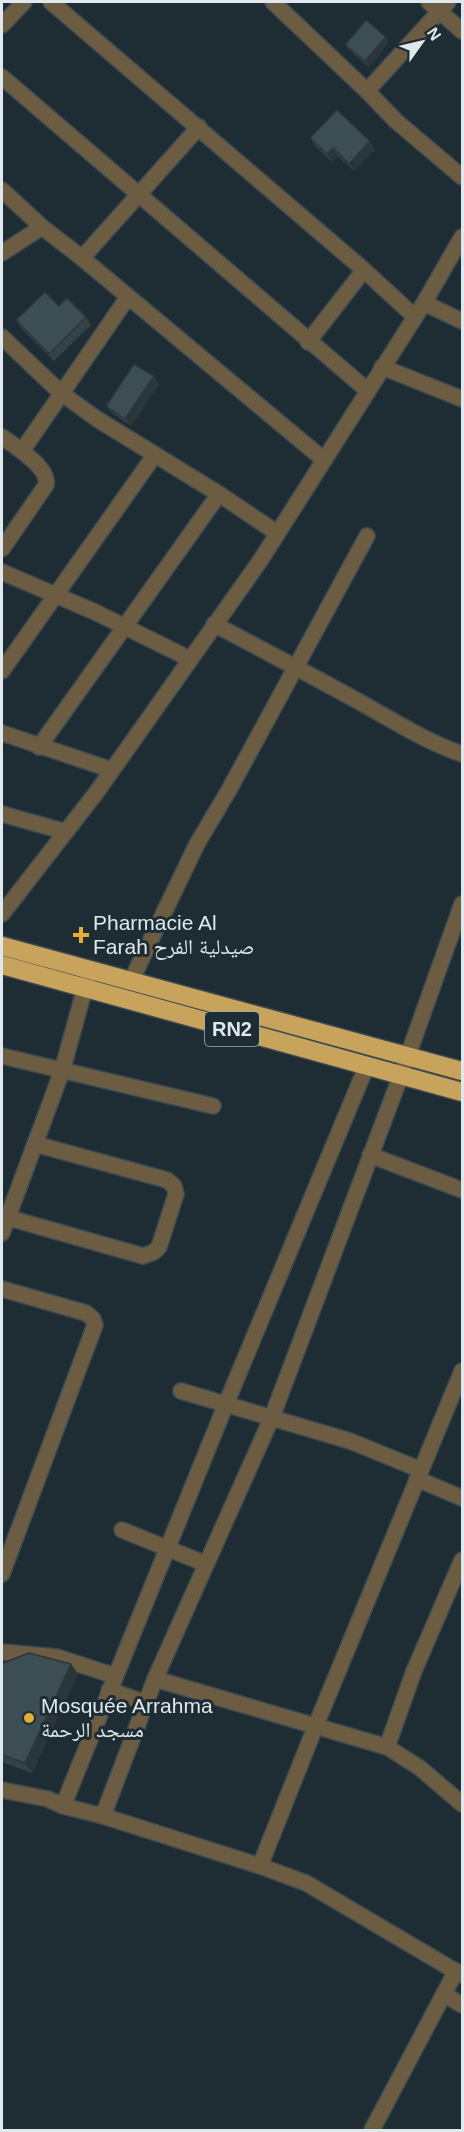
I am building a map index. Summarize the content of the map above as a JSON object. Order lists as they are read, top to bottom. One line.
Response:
{"streets":{"highway":["RN2"]},"places":{"health":["Pharmacie Al Farah صيدلية الفرح"],"other":["Mosquée Arrahma مسجد الرحمة"]},"north":"top right"}
